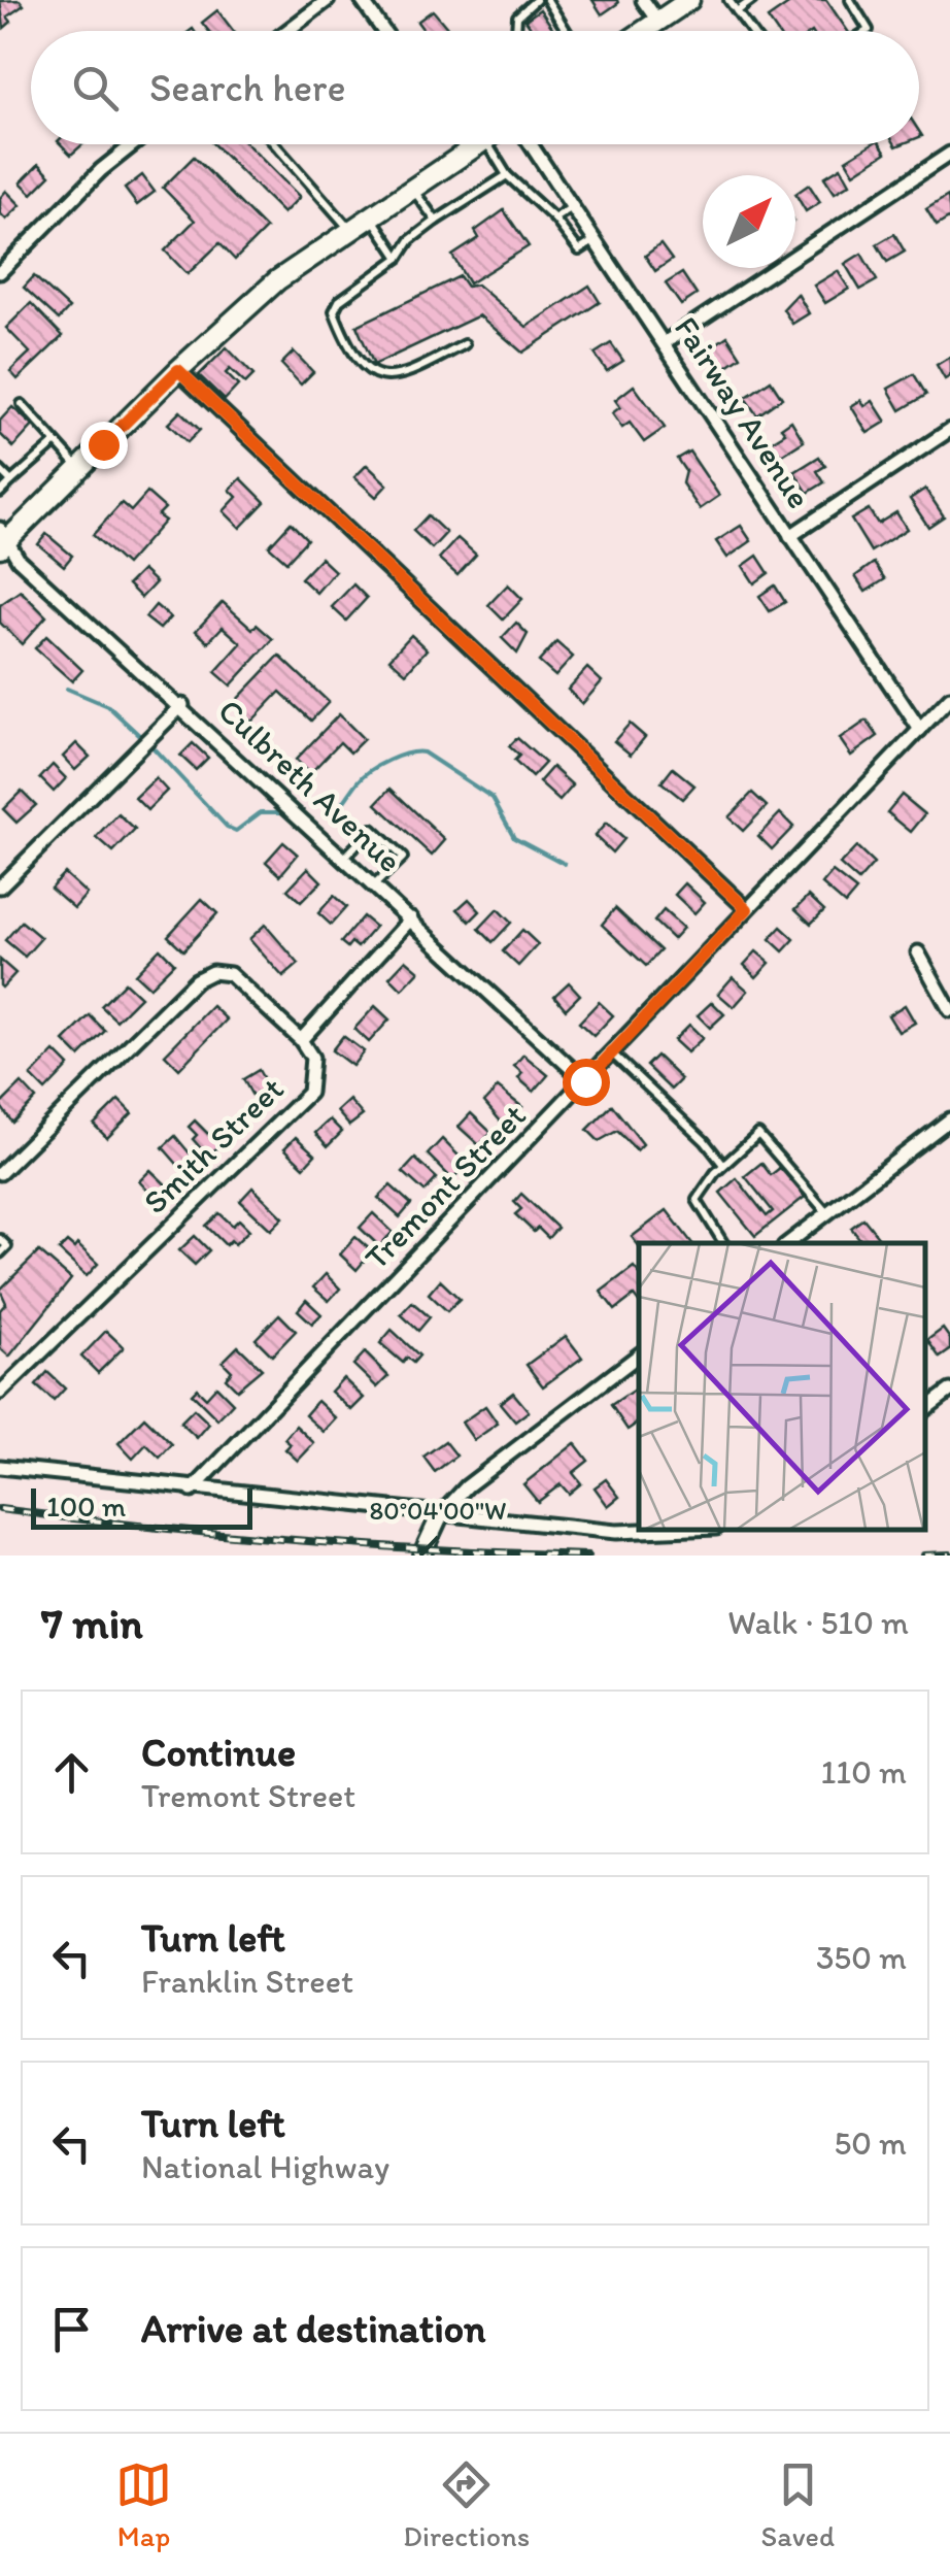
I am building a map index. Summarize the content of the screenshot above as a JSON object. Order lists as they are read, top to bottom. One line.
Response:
{"streets":{"street":["Fairway Avenue","Culbreth Avenue","Smith Street","Tremont Street"]},"crossings":[["Fairway Avenue","Tremont Street"],["Culbreth Avenue","Smith Street"],["Culbreth Avenue","Tremont Street"]],"scale_bar":"100 m","north":"top right","page":{"search":"Search here","scale":"100 m","heading":["7 min","Walk · 510 m"],"list":[["Continue","Tremont Street","110 m"],["Turn left","Franklin Street","350 m"],["Turn left","National Highway","50 m"],"Arrive at destination"],"nav":["Map","Directions","Saved"]},"coordinates":["80°04'00\"W"]}
